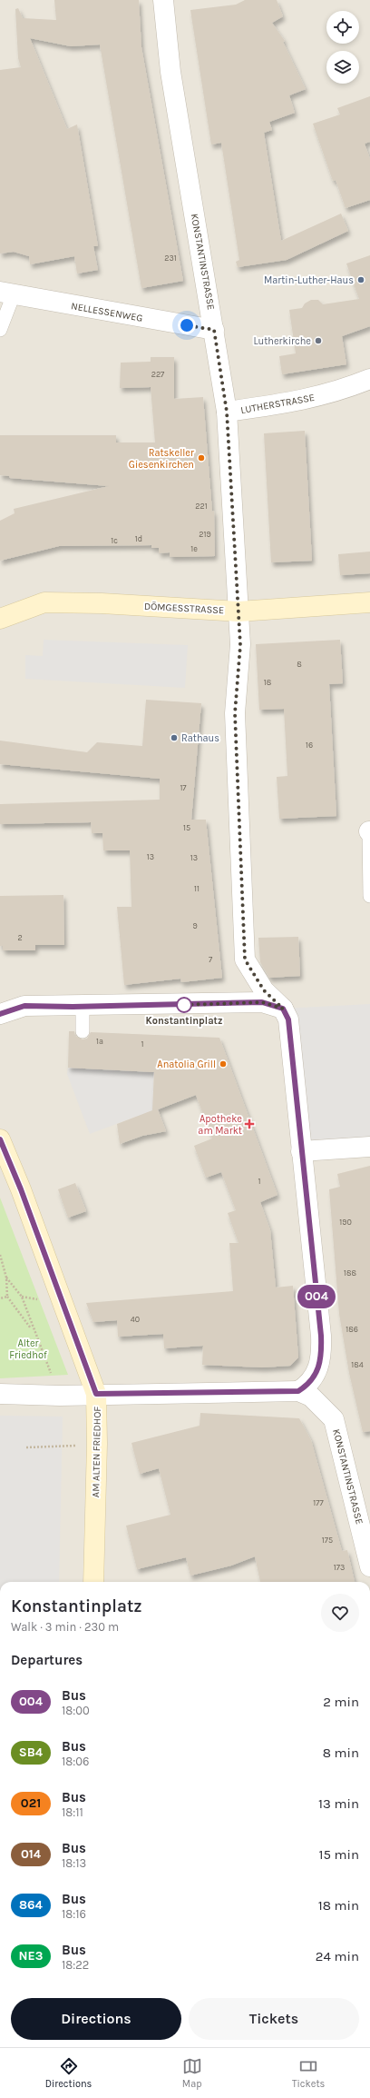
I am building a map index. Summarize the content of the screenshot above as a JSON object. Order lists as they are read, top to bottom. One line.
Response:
{"streets":{"street":["KONSTANTINSTRASSE","NELLESSENWEG","LUTHERSTRASSE","DÖMGESSTRASSE","AM ALTEN FRIEDHOF"]},"crossings":[["KONSTANTINSTRASSE","NELLESSENWEG"],["KONSTANTINSTRASSE","LUTHERSTRASSE"],["KONSTANTINSTRASSE","DÖMGESSTRASSE"]],"parks":["Alter Friedhof"],"places":{"other":["Martin-Luther-Haus","Lutherkirche","Ratskeller Giesenkirchen","Rathaus","Konstantinplatz","Anatolia Grill"],"health":["Apotheke am Markt"]},"lines":["bus line 004"],"house_numbers":["231","227","221","219","1d","1c","1e","8","18","16","17","15","13","13","11","9","2","7","1a","1","1","190","188","40","186","184","177","175","173"],"page":{"on_map":"004","heading":[["Konstantinplatz","Walk · 3 min · 230 m"],"Departures"],"list":[{"mark":"004","name":"Bus","note":"18:00","value":"2 min"},{"mark":"SB4","name":"Bus","note":"18:06","value":"8 min"},{"mark":"021","name":"Bus","note":"18:11","value":"13 min"},{"mark":"014","name":"Bus","note":"18:13","value":"15 min"},{"mark":"864","name":"Bus","note":"18:16","value":"18 min"},{"mark":"NE3","name":"Bus","note":"18:22","value":"24 min"}],"buttons":["Directions","Tickets"],"tabs":["Directions","Map","Tickets"]}}
